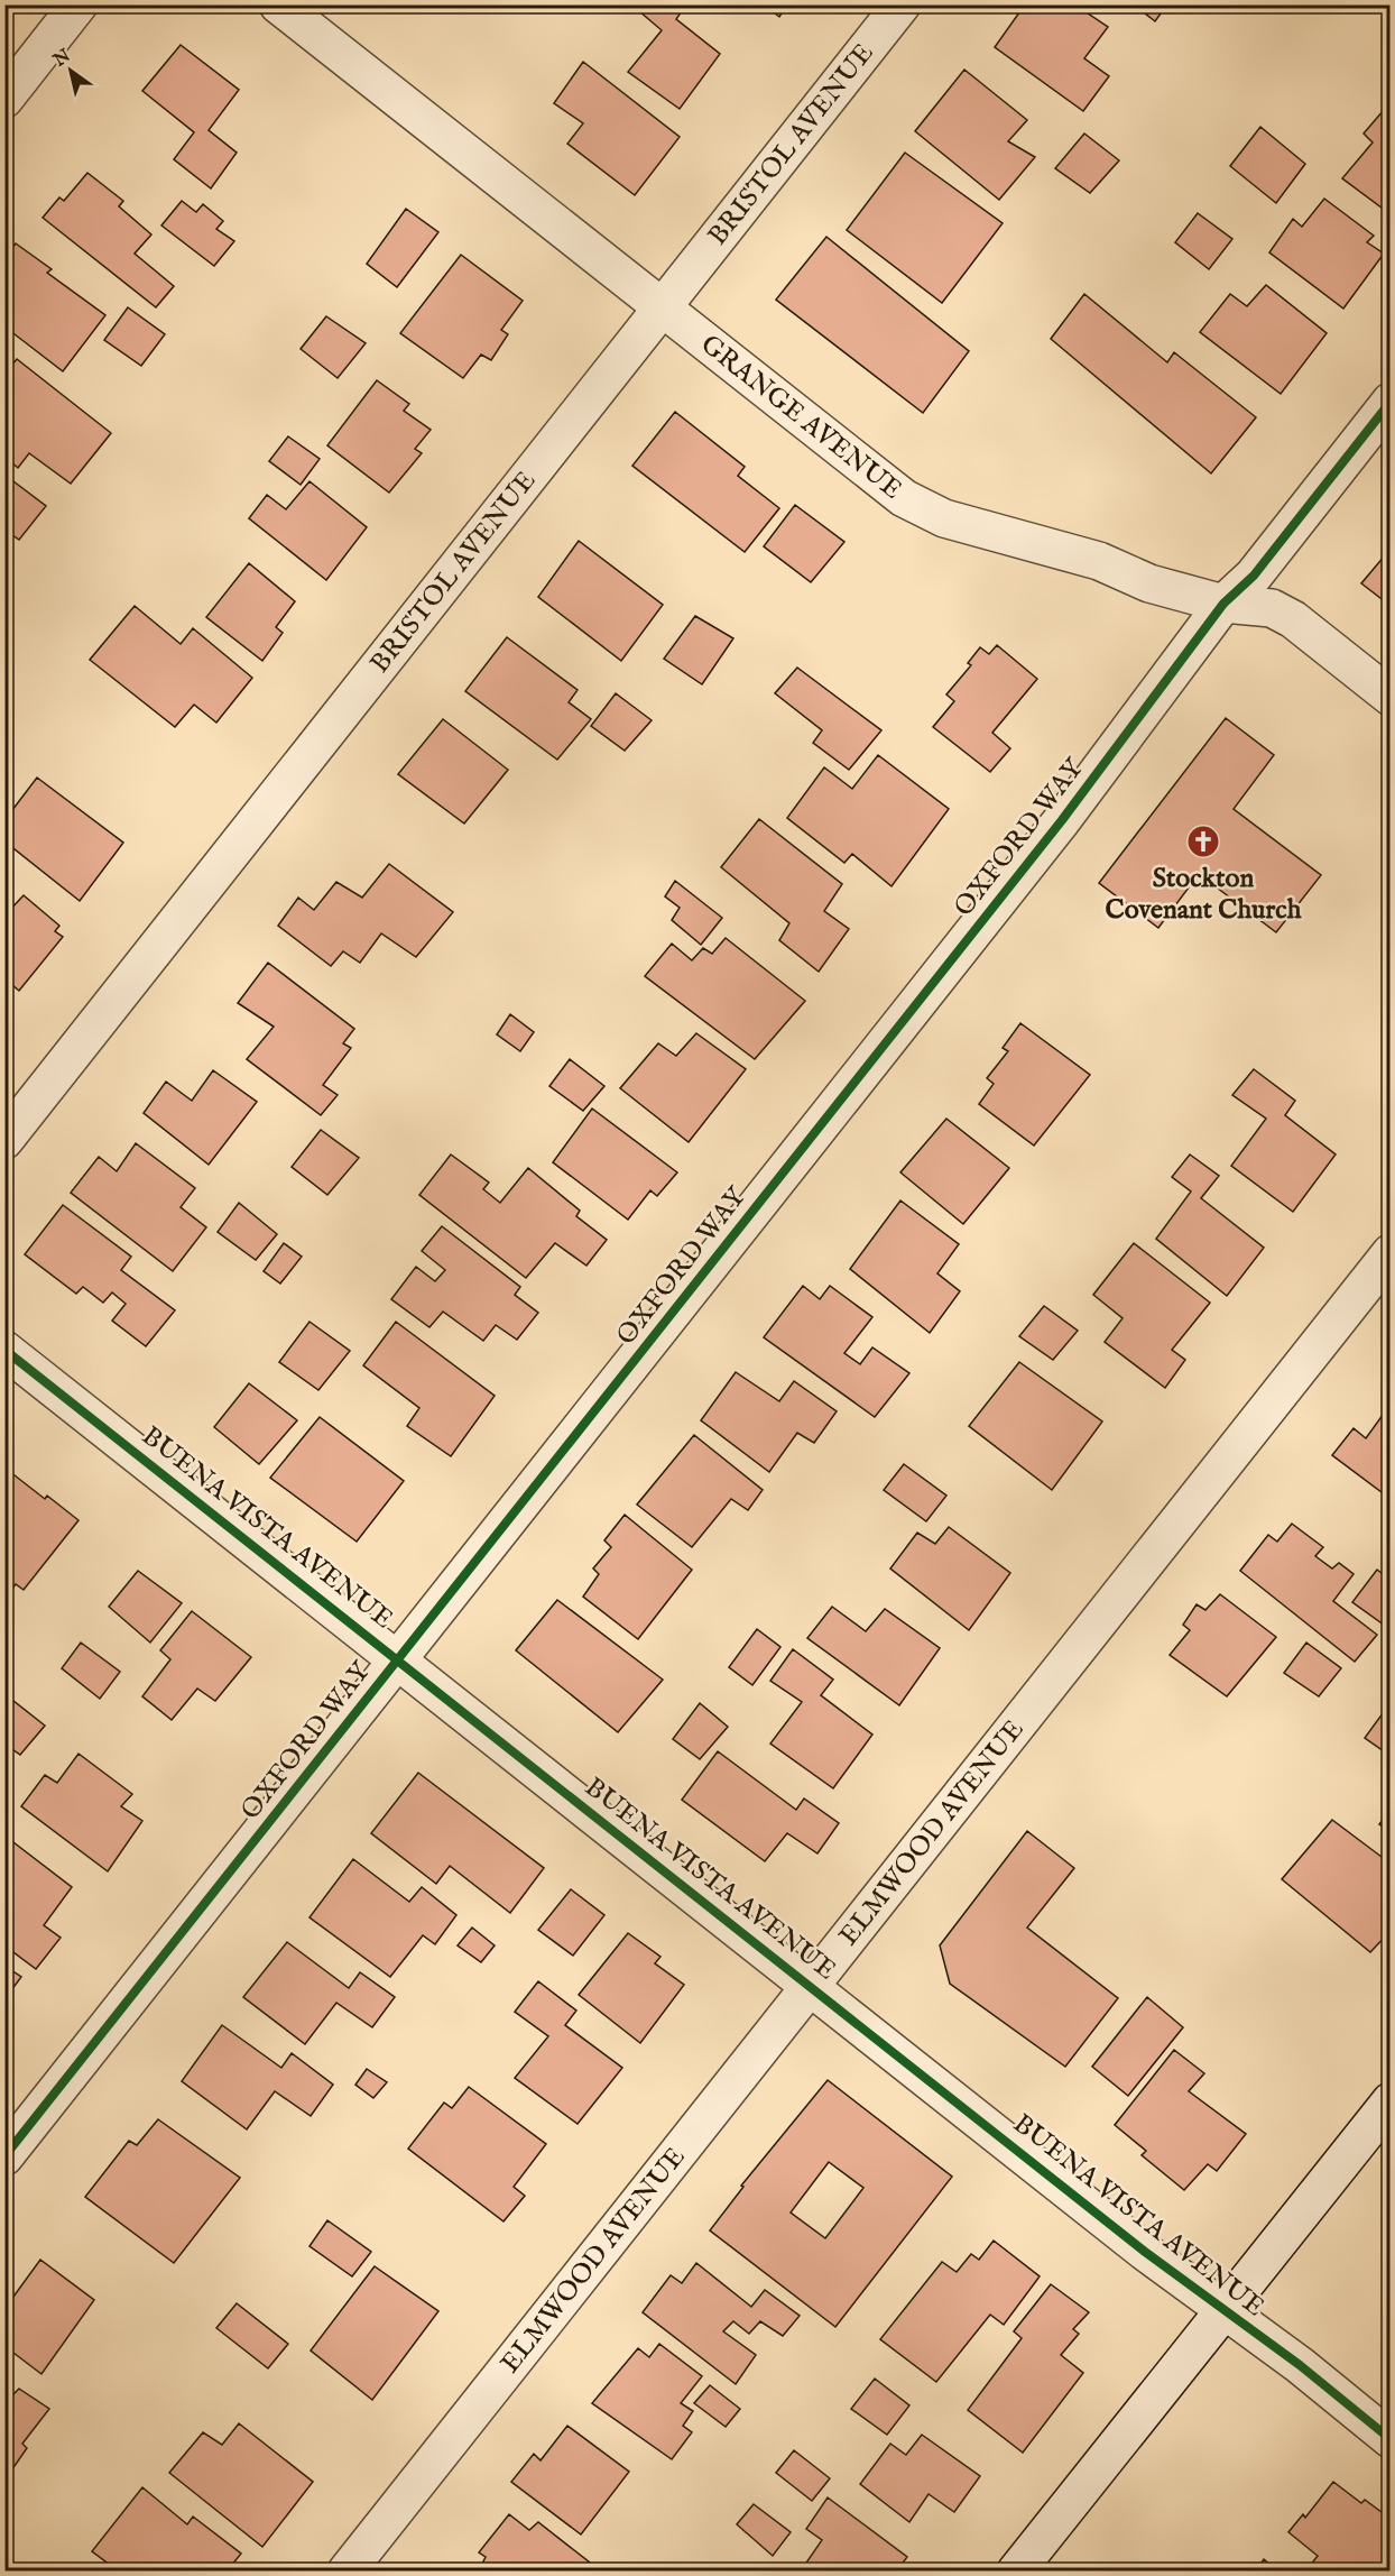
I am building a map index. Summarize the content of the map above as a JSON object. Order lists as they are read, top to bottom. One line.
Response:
{"streets":{"street":["BRISTOL AVENUE","GRANGE AVENUE","OXFORD WAY","BUENA VISTA AVENUE","ELMWOOD AVENUE"]},"crossings":[["BRISTOL AVENUE","GRANGE AVENUE"],["GRANGE AVENUE","OXFORD WAY"],["OXFORD WAY","BUENA VISTA AVENUE"],["BUENA VISTA AVENUE","ELMWOOD AVENUE"]],"places":{"church":["Stockton Covenant Church"]},"north":"top left"}
